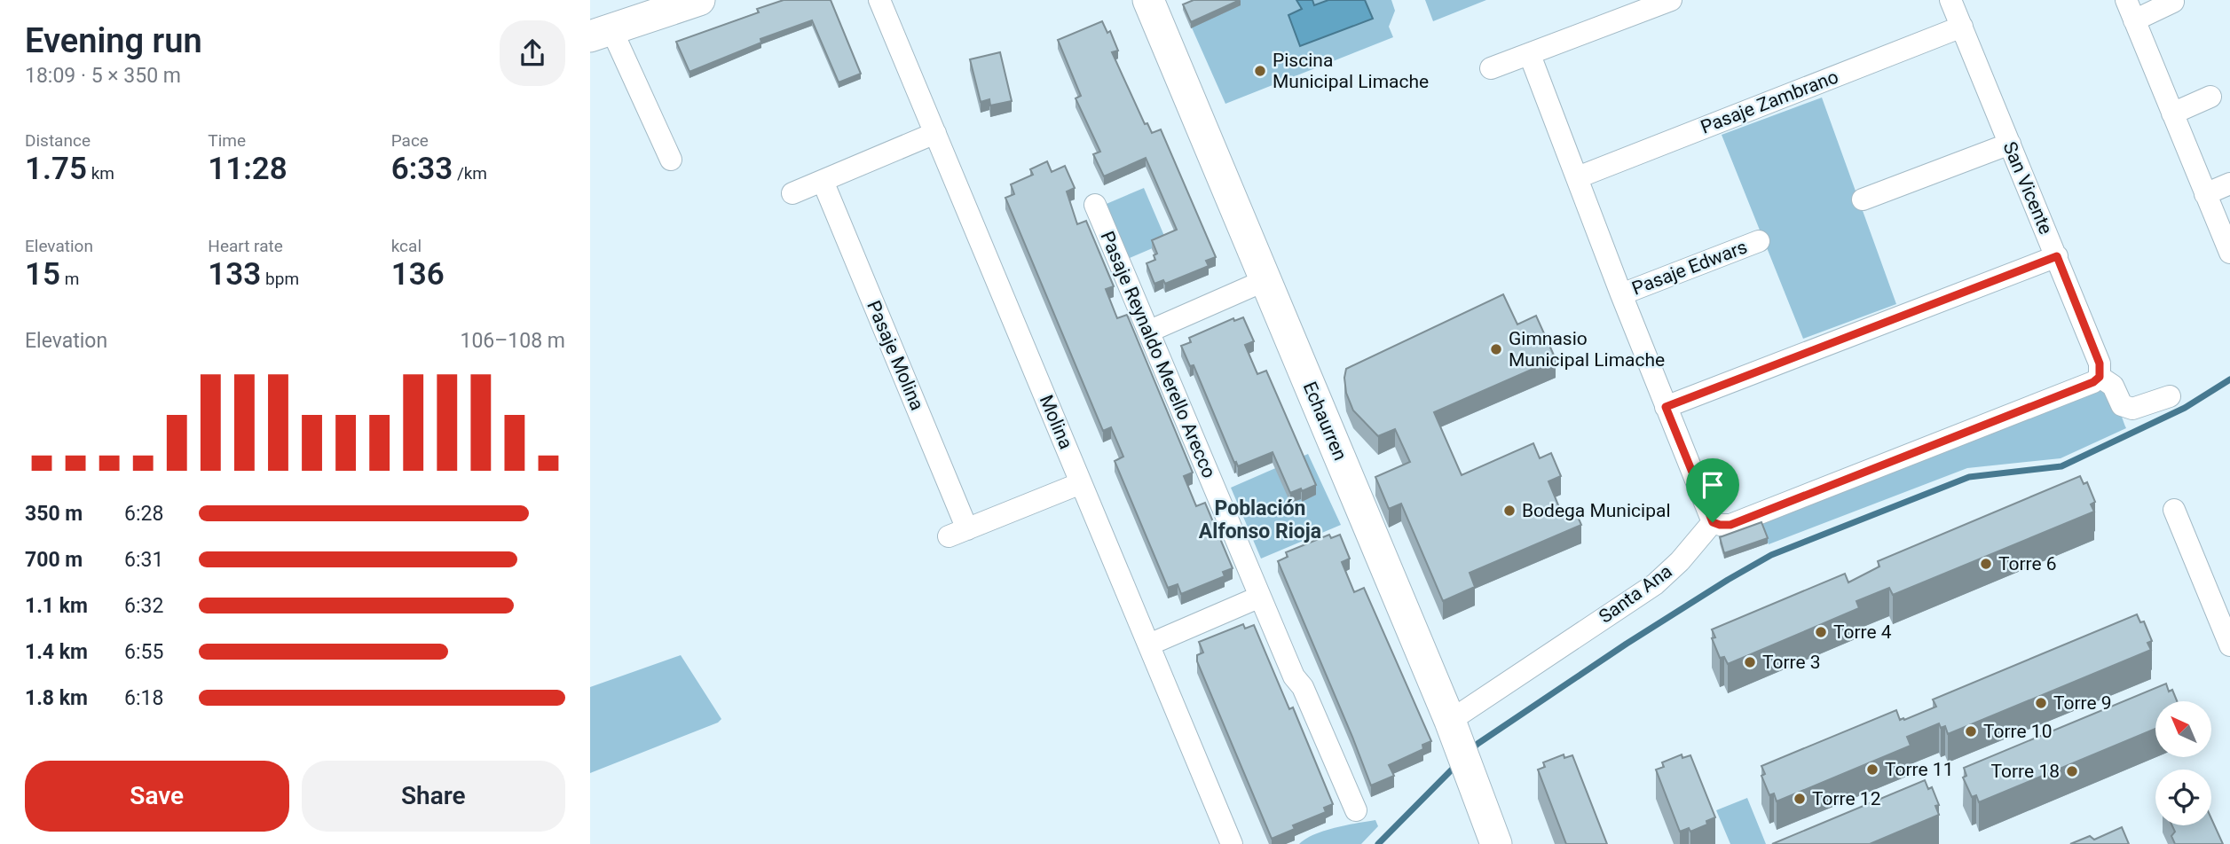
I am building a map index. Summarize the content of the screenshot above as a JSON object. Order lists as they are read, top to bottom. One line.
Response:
{"streets":{"street":["Pasaje Zambrano","San Vicente","Pasaje Edwars","Pasaje Reynaldo Merello Arecco","Pasaje Molina","Echaurren","Molina","Santa Ana"]},"crossings":[["Pasaje Zambrano","San Vicente"],["Pasaje Molina","Molina"],["Echaurren","Santa Ana"]],"districts":["Población Alfonso Rioja"],"places":["Piscina Municipal Limache","Gimnasio Municipal Limache","Bodega Municipal","Torre 6","Torre 4","Torre 3","Torre 9","Torre 10","Torre 11","Torre 18","Torre 12"],"north":"top left","page":{"heading":["Evening run","18:09 · 5 × 350 m"],"stats":[["Distance","1.75 km"],["Time","11:28"],["Pace","6:33 /km"],["Elevation","15 m"],["Heart rate","133 bpm"],["kcal","136"]],"chart":["Elevation","106–108 m"],"list":[{"name":"350 m","note":"6:28"},{"name":"700 m","note":"6:31"},{"name":"1.1 km","note":"6:32"},{"name":"1.4 km","note":"6:55"},{"name":"1.8 km","note":"6:18"}],"buttons":["Save","Share"]}}
